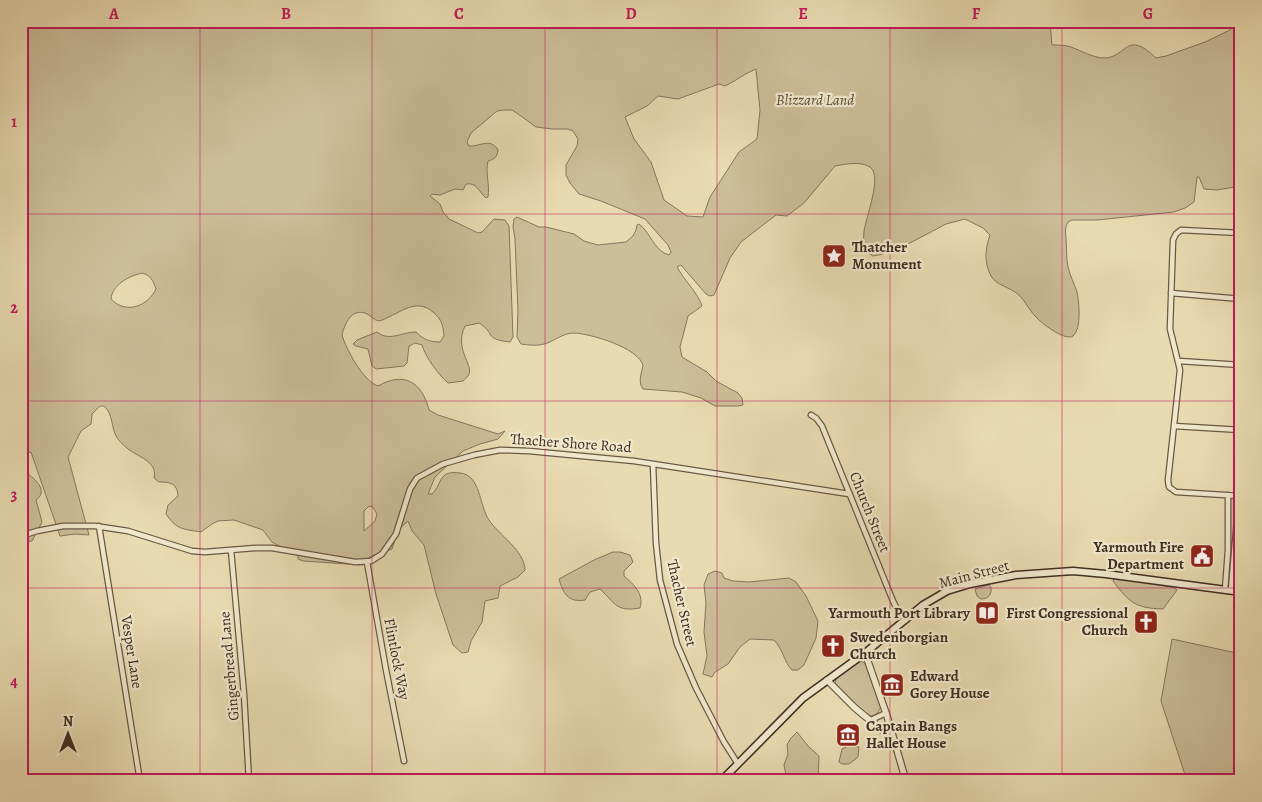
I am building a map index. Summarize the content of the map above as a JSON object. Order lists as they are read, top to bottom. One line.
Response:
{"streets":{"main road":["Main Street"],"street":["Thacher Shore Road","Church Street","Thacher Street","Vesper Lane","Flintlock Way","Gingerbread Lane"]},"crossings":[["Thacher Shore Road","Church Street"],["Thacher Shore Road","Thacher Street"],["Thacher Shore Road","Flintlock Way"],["Church Street","Main Street"],["Main Street","Thacher Street"]],"parks":["Blizzard Land"],"places":{"place":["Thatcher Monument"],"public building":["Yarmouth Fire Department"],"library":["Yarmouth Port Library"],"church":["First Congressional Church","Swedenborgian Church"],"museum":["Edward Gorey House","Captain Bangs Hallet House"]},"north":"top","grid":{"columns":["A","B","C","D","E","F","G"],"rows":["1","2","3","4"]}}
